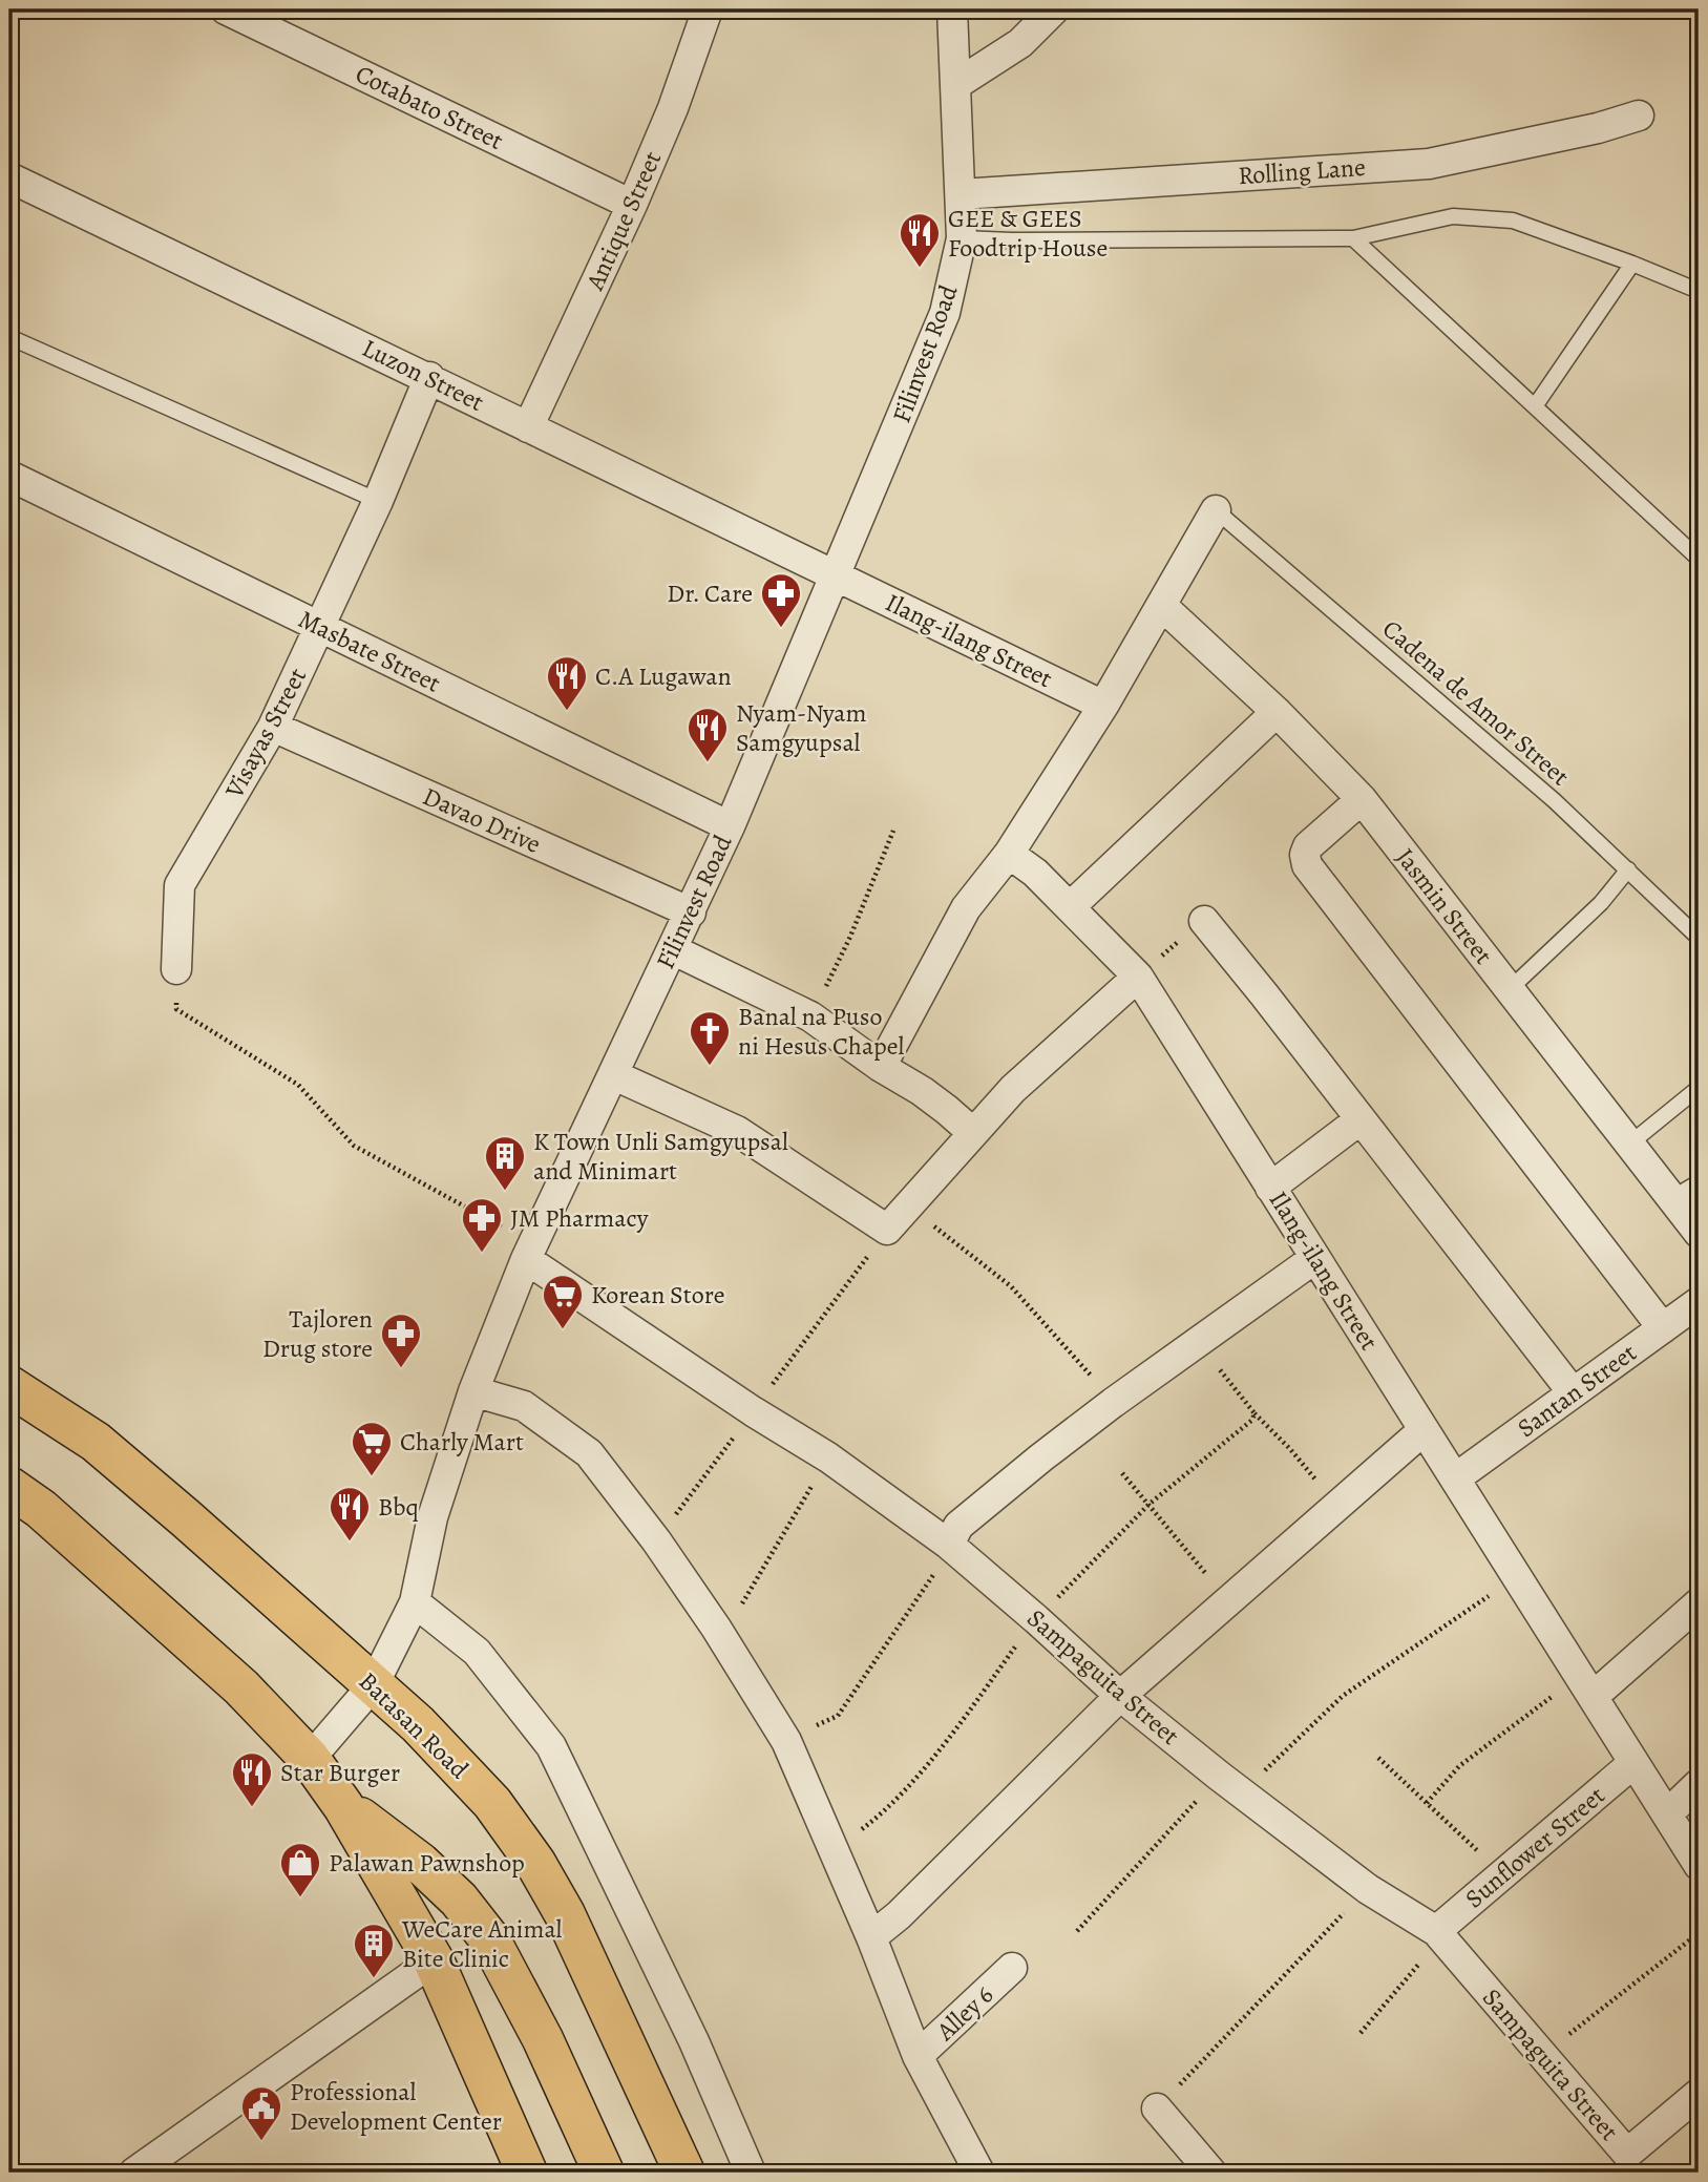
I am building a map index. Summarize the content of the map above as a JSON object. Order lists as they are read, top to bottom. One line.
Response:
{"streets":{"main road":["Batasan Road"],"street":["Cotabato Street","Rolling Lane","Antique Street","Filinvest Road","Luzon Street","Ilang-ilang Street","Masbate Street","Visayas Street","Davao Drive","Jasmin Street","Santan Street","Sampaguita Street","Sunflower Street","Alley 6"],"lane":["Cadena de Amor Street"]},"crossings":[["Cotabato Street","Antique Street"],["Rolling Lane","Filinvest Road"],["Antique Street","Luzon Street"],["Filinvest Road","Luzon Street"],["Filinvest Road","Ilang-ilang Street"],["Filinvest Road","Masbate Street"],["Filinvest Road","Davao Drive"],["Filinvest Road","Sampaguita Street"],["Filinvest Road","Batasan Road"],["Luzon Street","Ilang-ilang Street"],["Luzon Street","Visayas Street"],["Ilang-ilang Street","Santan Street"],["Ilang-ilang Street","Sunflower Street"],["Masbate Street","Visayas Street"],["Visayas Street","Davao Drive"],["Sampaguita Street","Sunflower Street"]],"places":{"restaurant":["GEE & GEES Foodtrip House","C.A Lugawan","Nyam-Nyam Samgyupsal","Bbq","Star Burger"],"pharmacy":["Dr. Care","JM Pharmacy","Tajloren Drug store"],"church":["Banal na Puso ni Hesus Chapel"],"building":["K Town Unli Samgyupsal and Minimart","WeCare Animal Bite Clinic"],"supermarket":["Korean Store","Charly Mart"],"shop":["Palawan Pawnshop"],"public building":["Professional Development Center"]}}
